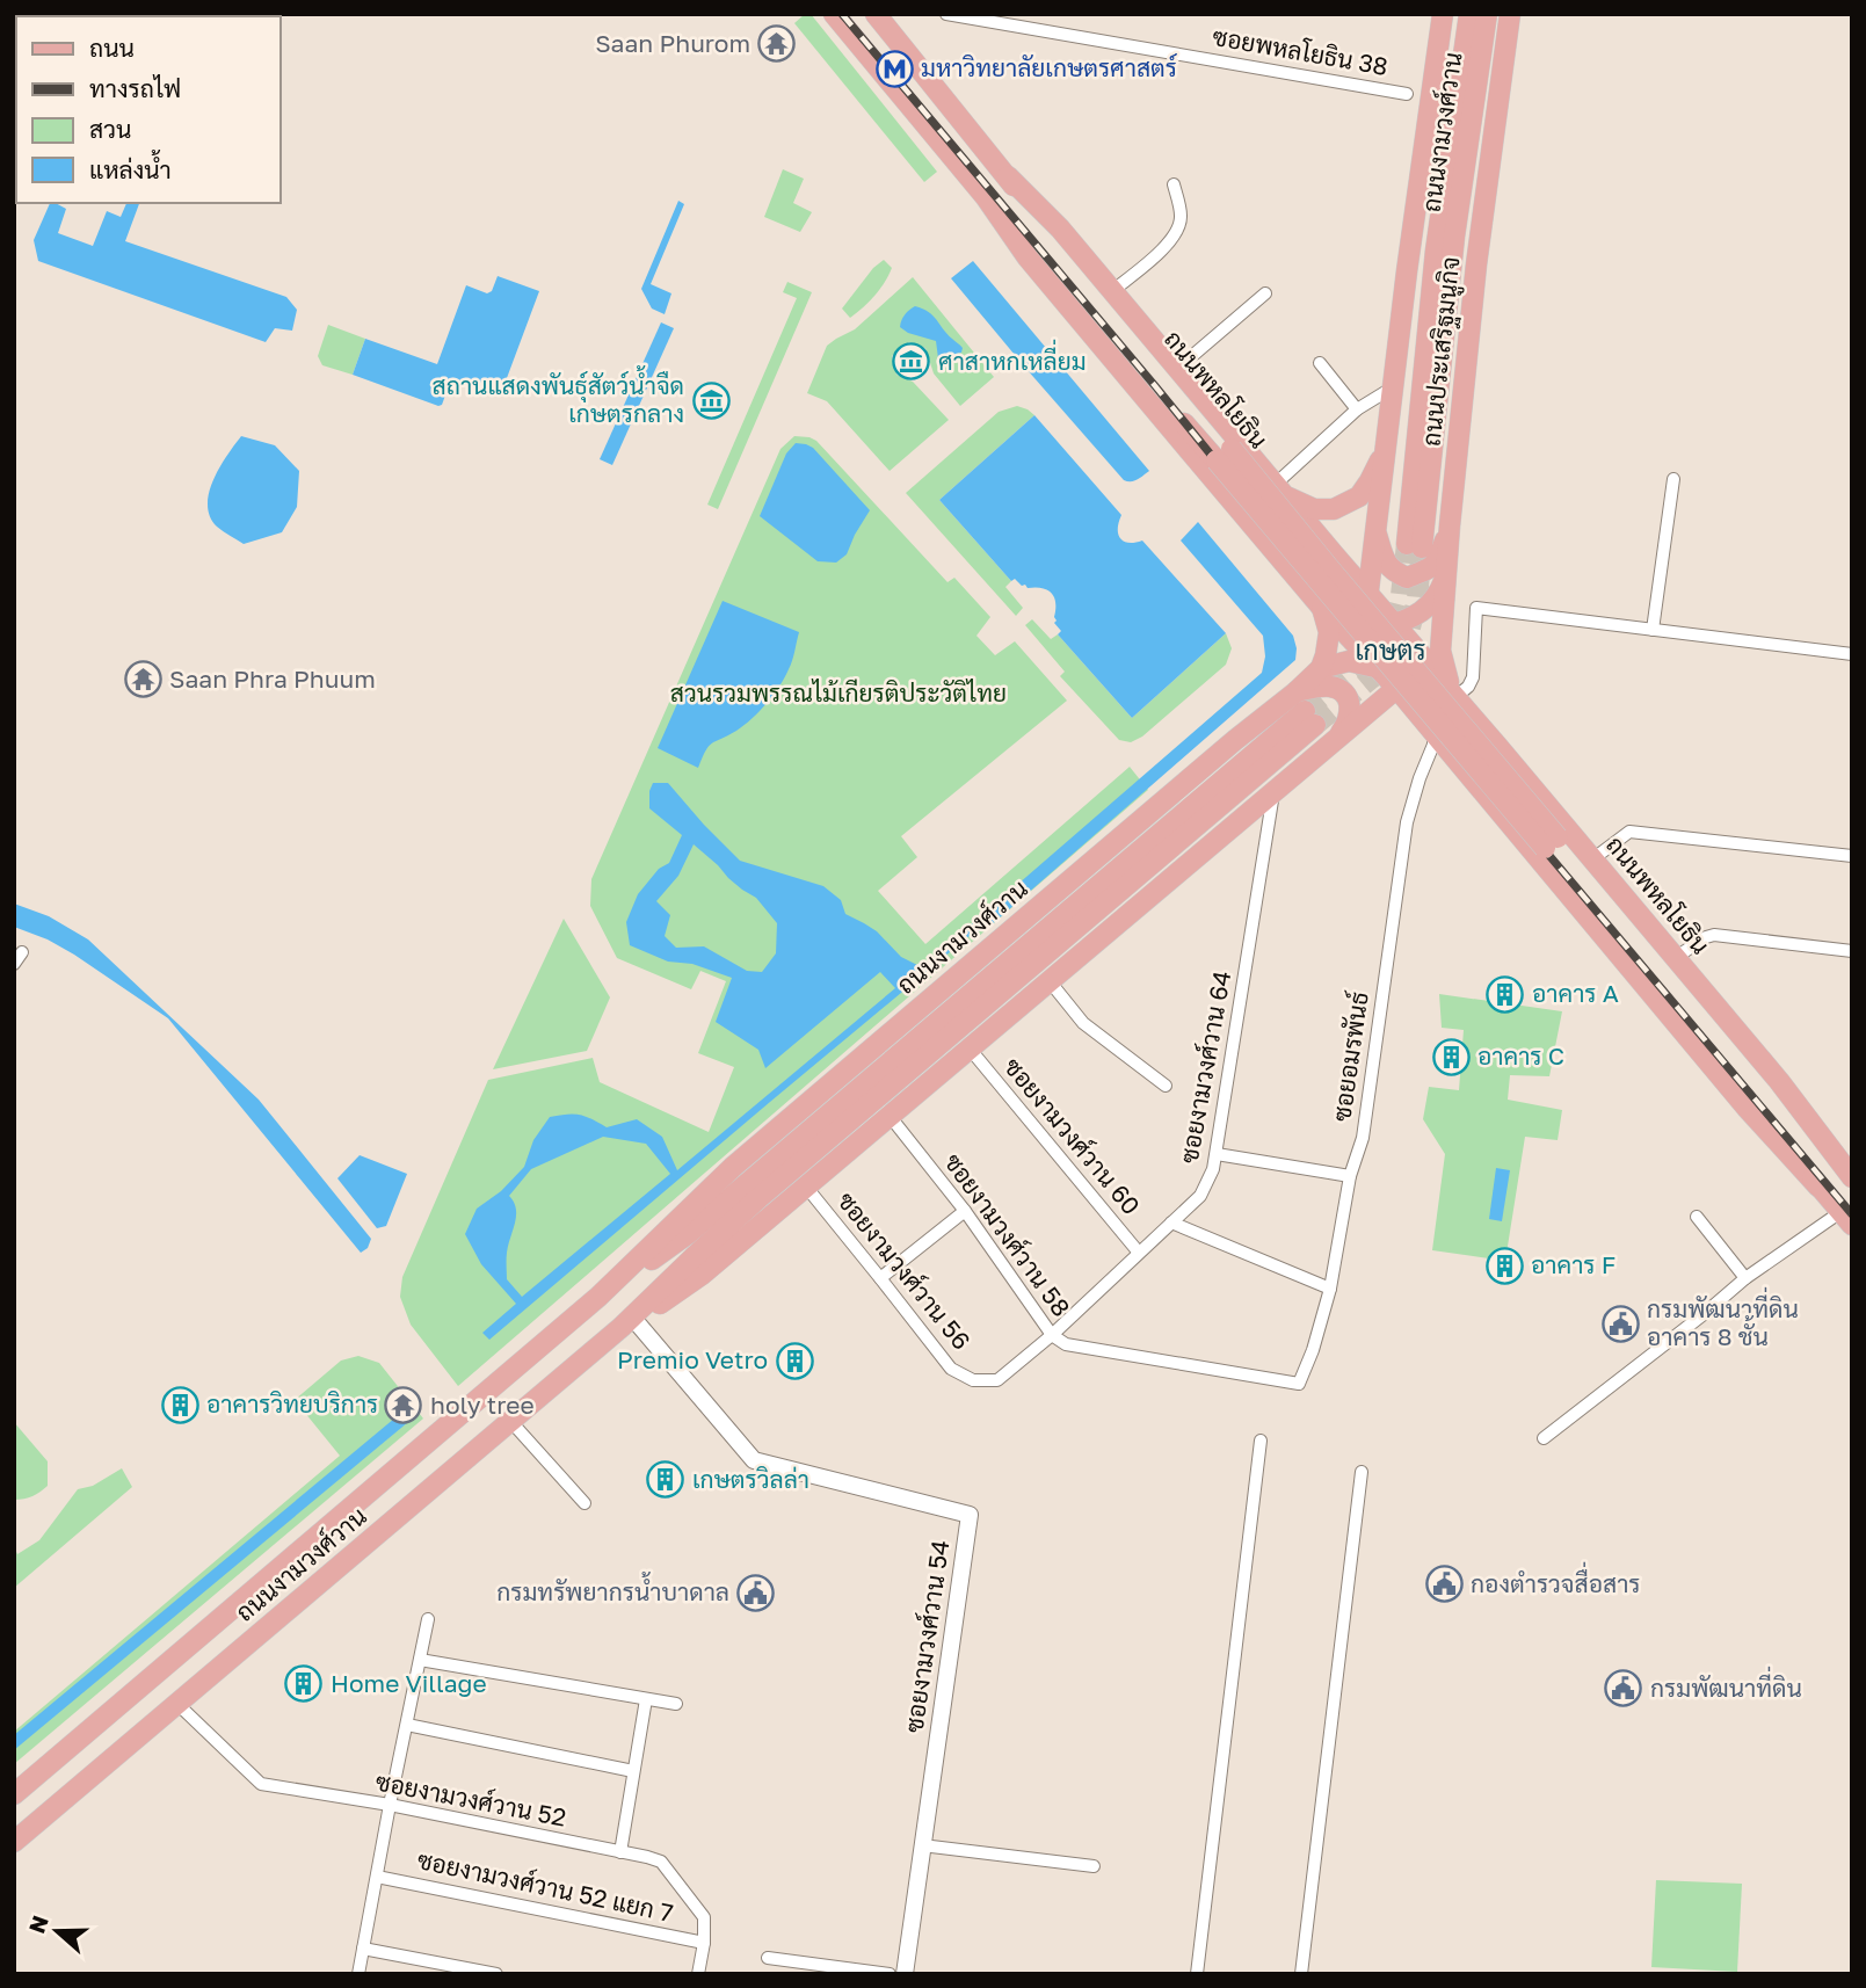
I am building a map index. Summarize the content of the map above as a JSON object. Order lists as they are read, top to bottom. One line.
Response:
{"streets":{"main road":["ถนนงามวงศ์วาน","ถนนประเสริฐมนูกิจ","ถนนพหลโยธิน"],"street":["ซอยพหลโยธิน 38","ซอยอมรพันธ์","ซอยงามวงศ์วาน 64","ซอยงามวงศ์วาน 60","ซอยงามวงศ์วาน 58","ซอยงามวงศ์วาน 56","ซอยงามวงศ์วาน 54","ซอยงามวงศ์วาน 52","ซอยงามวงศ์วาน 52 แยก 7"]},"crossings":[["ถนนงามวงศ์วาน","ถนนพหลโยธิน"],["ถนนงามวงศ์วาน","ซอยงามวงศ์วาน 64"],["ถนนงามวงศ์วาน","ซอยงามวงศ์วาน 60"],["ถนนงามวงศ์วาน","ซอยงามวงศ์วาน 58"],["ถนนงามวงศ์วาน","ซอยงามวงศ์วาน 56"],["ถนนงามวงศ์วาน","ซอยงามวงศ์วาน 54"],["ถนนงามวงศ์วาน","ซอยงามวงศ์วาน 52"],["ถนนประเสริฐมนูกิจ","ถนนพหลโยธิน"],["ถนนพหลโยธิน","ซอยอมรพันธ์"],["ซอยอมรพันธ์","ซอยงามวงศ์วาน 58"],["ซอยงามวงศ์วาน 64","ซอยงามวงศ์วาน 60"],["ซอยงามวงศ์วาน 64","ซอยงามวงศ์วาน 58"],["ซอยงามวงศ์วาน 64","ซอยงามวงศ์วาน 56"],["ซอยงามวงศ์วาน 58","ซอยงามวงศ์วาน 56"],["ซอยงามวงศ์วาน 52","ซอยงามวงศ์วาน 52 แยก 7"]],"districts":["เกษตร"],"parks":["สวนรวมพรรณไม้เกียรติประวัติไทย"],"places":{"temple":["Saan Phurom","Saan Phra Phuum","holy tree"],"metro station":["มหาวิทยาลัยเกษตรศาสตร์"],"museum":["ศาสาหกเหลี่ยม","สถานแสดงพันธุ์สัตว์น้ำจืด เกษตรกลาง"],"building":["อาคาร A","อาคาร C","อาคาร F","Premio Vetro","อาคารวิทยบริการ","เกษตรวิลล่า","Home Village"],"public building":["กรมพัฒนาที่ดิน อาคาร 8 ชั้น","กองตำรวจสื่อสาร","กรมทรัพยากรน้ำบาดาล","กรมพัฒนาที่ดิน"]},"legend":["ถนน","ทางรถไฟ","สวน","แหล่งน้ำ"],"north":"left"}
